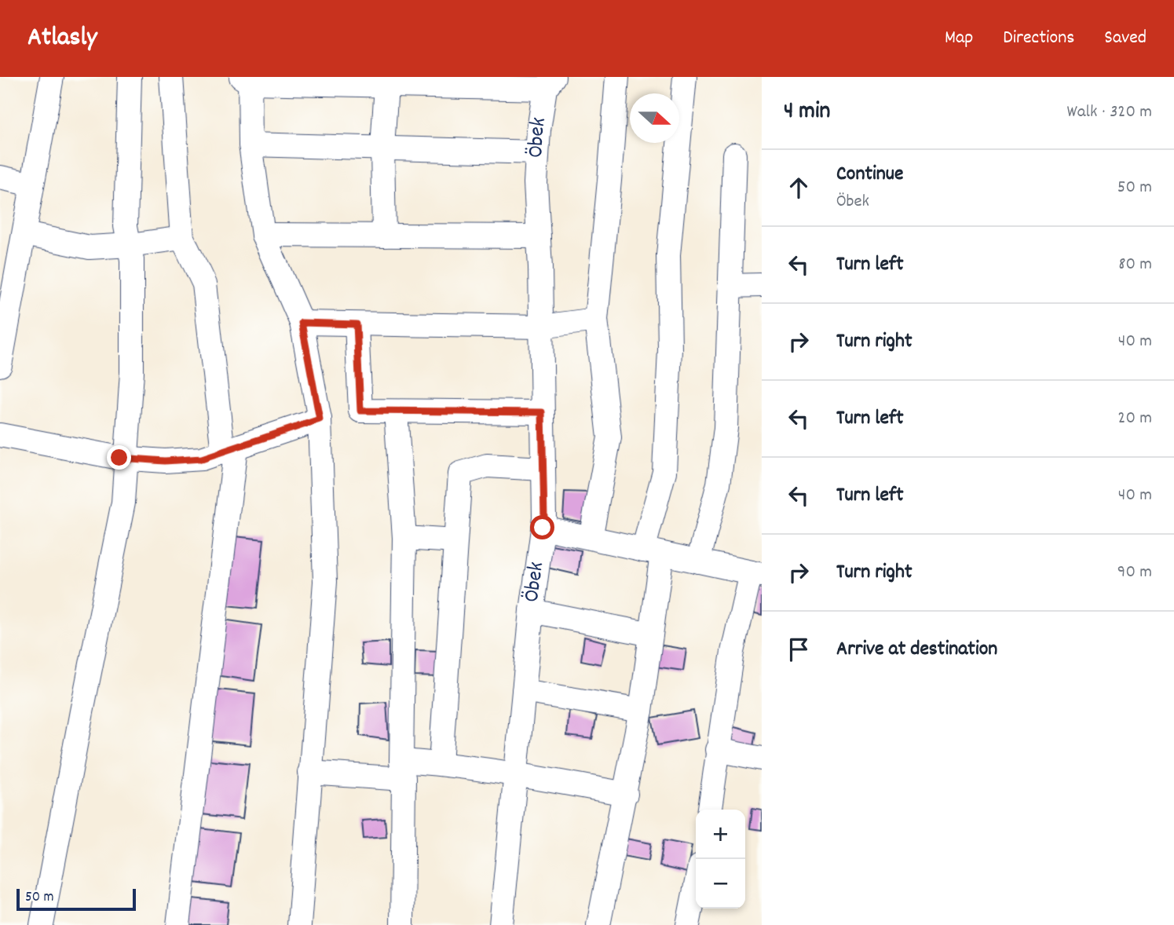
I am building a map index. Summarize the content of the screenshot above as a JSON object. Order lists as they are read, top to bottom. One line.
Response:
{"streets":{"street":["Öbek"]},"scale_bar":"50 m","north":"right","page":{"header":"Atlasly","nav":["Map","Directions","Saved"],"heading":["4 min","Walk · 320 m"],"list":[["Continue","Öbek","50 m"],["Turn left","80 m"],["Turn right","40 m"],["Turn left","20 m"],["Turn left","40 m"],["Turn right","90 m"],"Arrive at destination"],"map_buttons":["+","−"],"scale":"50 m"}}
